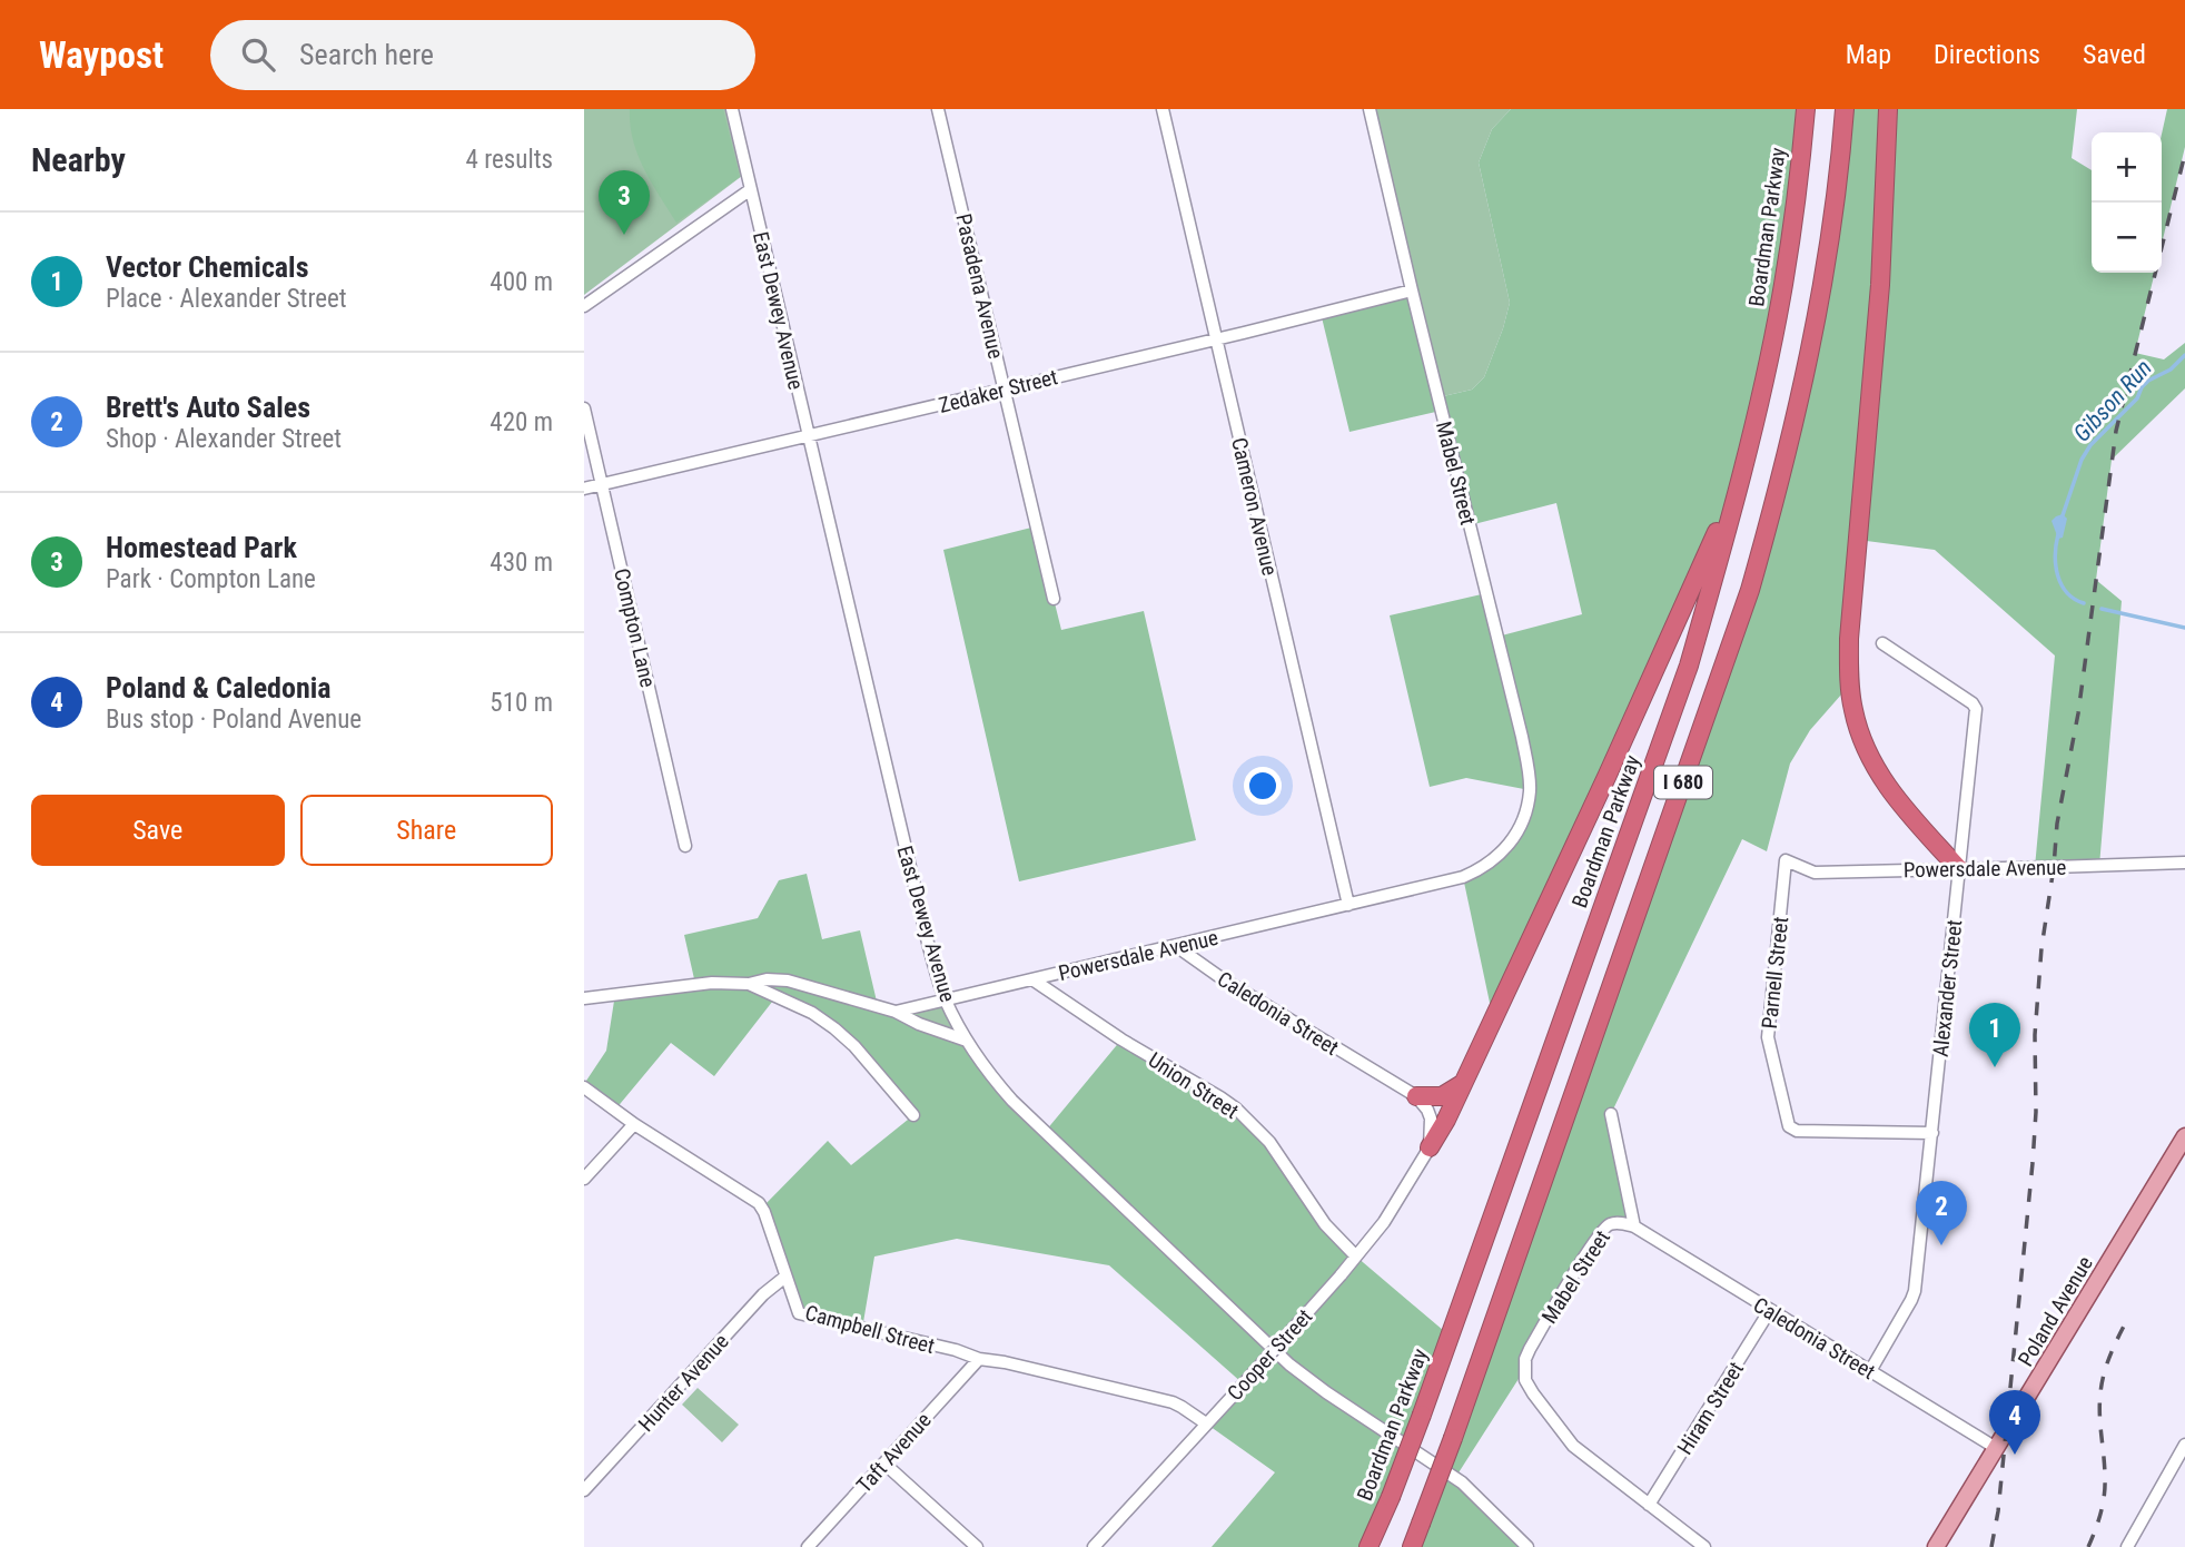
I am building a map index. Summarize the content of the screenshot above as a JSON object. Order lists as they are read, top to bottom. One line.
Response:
{"streets":{"highway":["Boardman Parkway","I 680"],"main road":["Poland Avenue"],"street":["Pasadena Avenue","East Dewey Avenue","Zedaker Street","Mabel Street","Cameron Avenue","Compton Lane","Powersdale Avenue","Parnell Street","Alexander Street","Caledonia Street","Union Street","Campbell Street","Cooper Street","Hunter Avenue","Hiram Street","Taft Avenue"]},"crossings":[["Pasadena Avenue","Zedaker Street"],["East Dewey Avenue","Zedaker Street"],["East Dewey Avenue","Powersdale Avenue"],["Zedaker Street","Mabel Street"],["Zedaker Street","Cameron Avenue"],["Zedaker Street","Compton Lane"],["Mabel Street","Powersdale Avenue"],["Mabel Street","Caledonia Street"],["Mabel Street","Hiram Street"],["Cameron Avenue","Powersdale Avenue"],["Powersdale Avenue","Parnell Street"],["Powersdale Avenue","Alexander Street"],["Powersdale Avenue","Caledonia Street"],["Powersdale Avenue","Union Street"],["Parnell Street","Alexander Street"],["Alexander Street","Caledonia Street"],["Caledonia Street","Poland Avenue"],["Caledonia Street","Hiram Street"],["Union Street","Cooper Street"],["Campbell Street","Cooper Street"],["Campbell Street","Hunter Avenue"],["Campbell Street","Taft Avenue"]],"water":["Gibson Run"],"page":{"header":"Waypost","search":"Search here","nav":["Map","Directions","Saved"],"heading":["Nearby","4 results"],"map_buttons":["+","−"],"pins":["3","1","2","4"],"list":[{"mark":"1","name":"Vector Chemicals","note":"Place · Alexander Street","value":"400 m"},{"mark":"2","name":"Brett's Auto Sales","note":"Shop · Alexander Street","value":"420 m"},{"mark":"3","name":"Homestead Park","note":"Park · Compton Lane","value":"430 m"},{"mark":"4","name":"Poland & Caledonia","note":"Bus stop · Poland Avenue","value":"510 m"}],"buttons":["Save","Share"]}}
